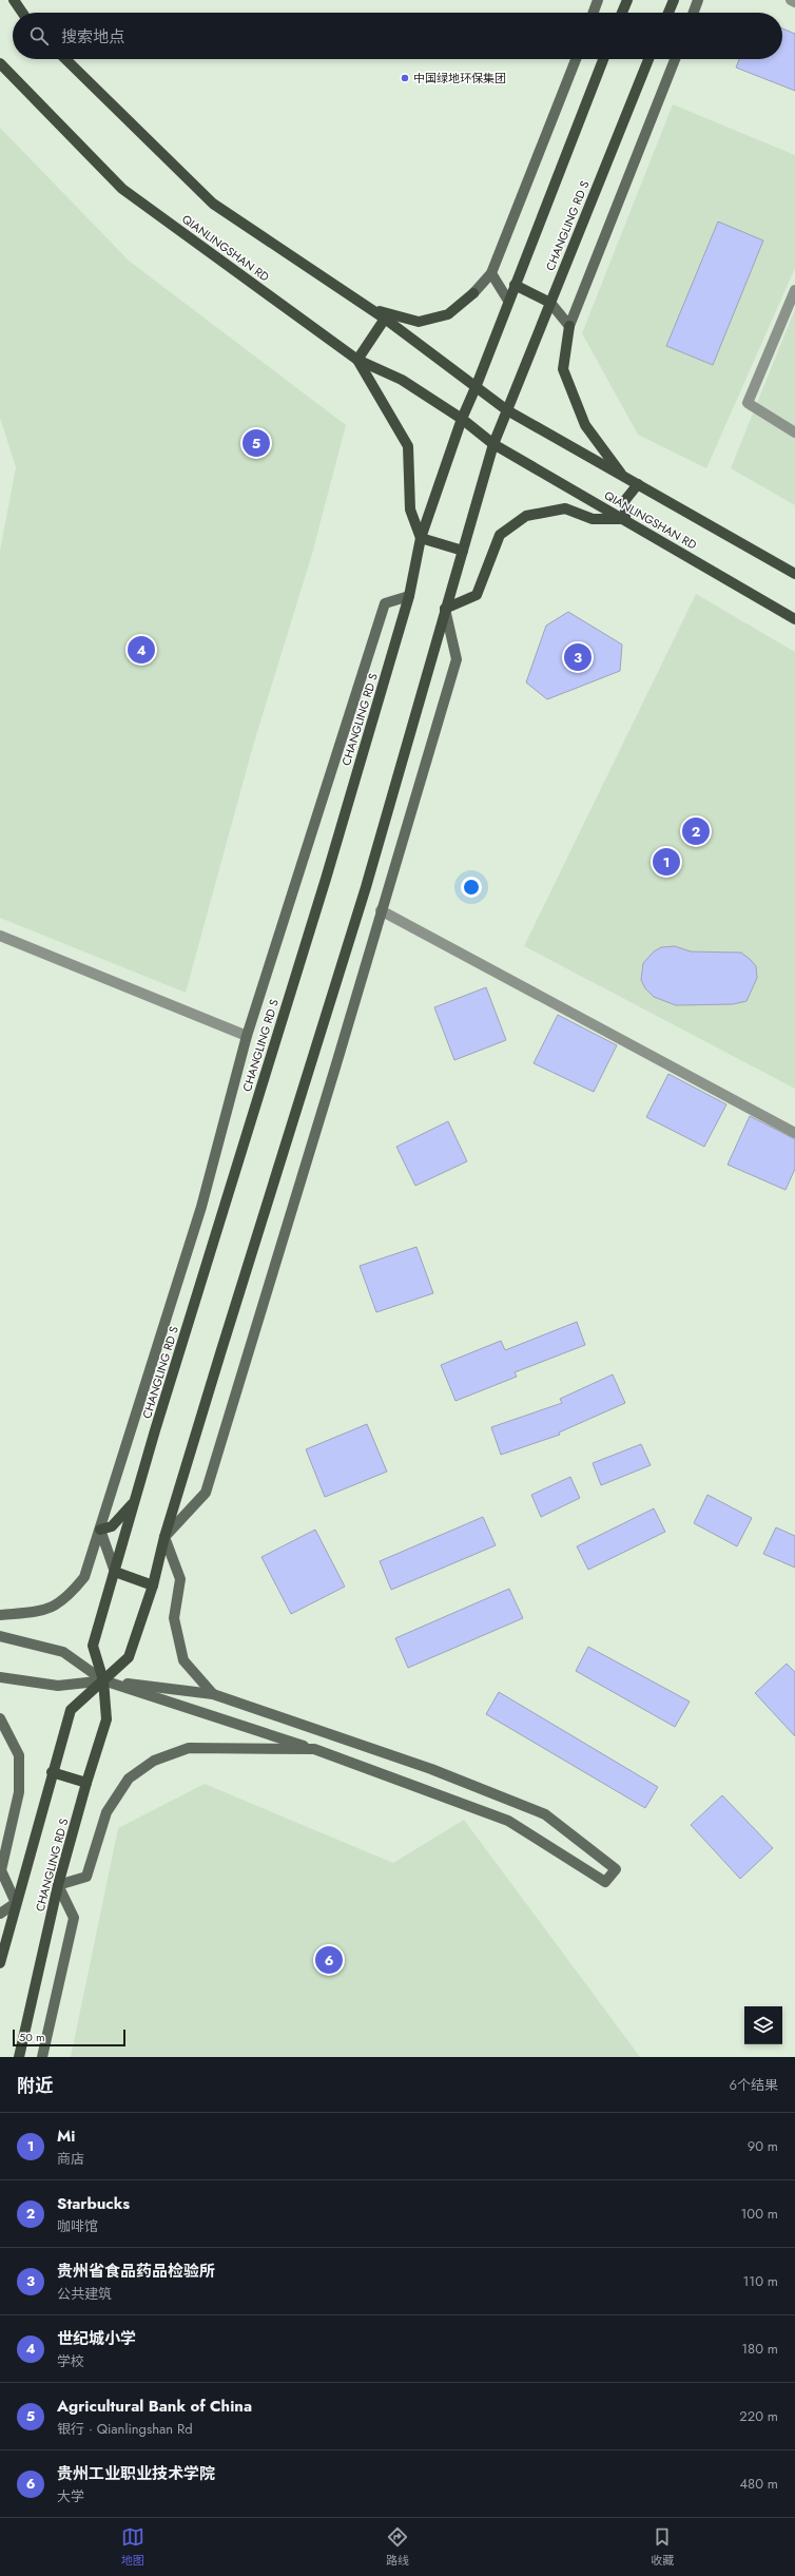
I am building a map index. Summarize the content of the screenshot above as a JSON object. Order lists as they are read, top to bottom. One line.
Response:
{"streets":{"main road":["CHANGLING RD S","QIANLINGSHAN RD"]},"crossings":[["CHANGLING RD S","QIANLINGSHAN RD"]],"places":["中国绿地环保集团"],"scale_bar":"50 m","page":{"search":"搜索地点","pins":["5","4","3","2","1","6"],"scale":"50 m","heading":["附近","6个结果"],"list":[{"mark":"1","name":"Mi","note":"商店","value":"90 m"},{"mark":"2","name":"Starbucks","note":"咖啡馆","value":"100 m"},{"mark":"3","name":"贵州省食品药品检验所","note":"公共建筑","value":"110 m"},{"mark":"4","name":"世纪城小学","note":"学校","value":"180 m"},{"mark":"5","name":"Agricultural Bank of China","note":"银行 · Qianlingshan Rd","value":"220 m"},{"mark":"6","name":"贵州工业职业技术学院","note":"大学","value":"480 m"}],"nav":["地图","路线","收藏"]}}
